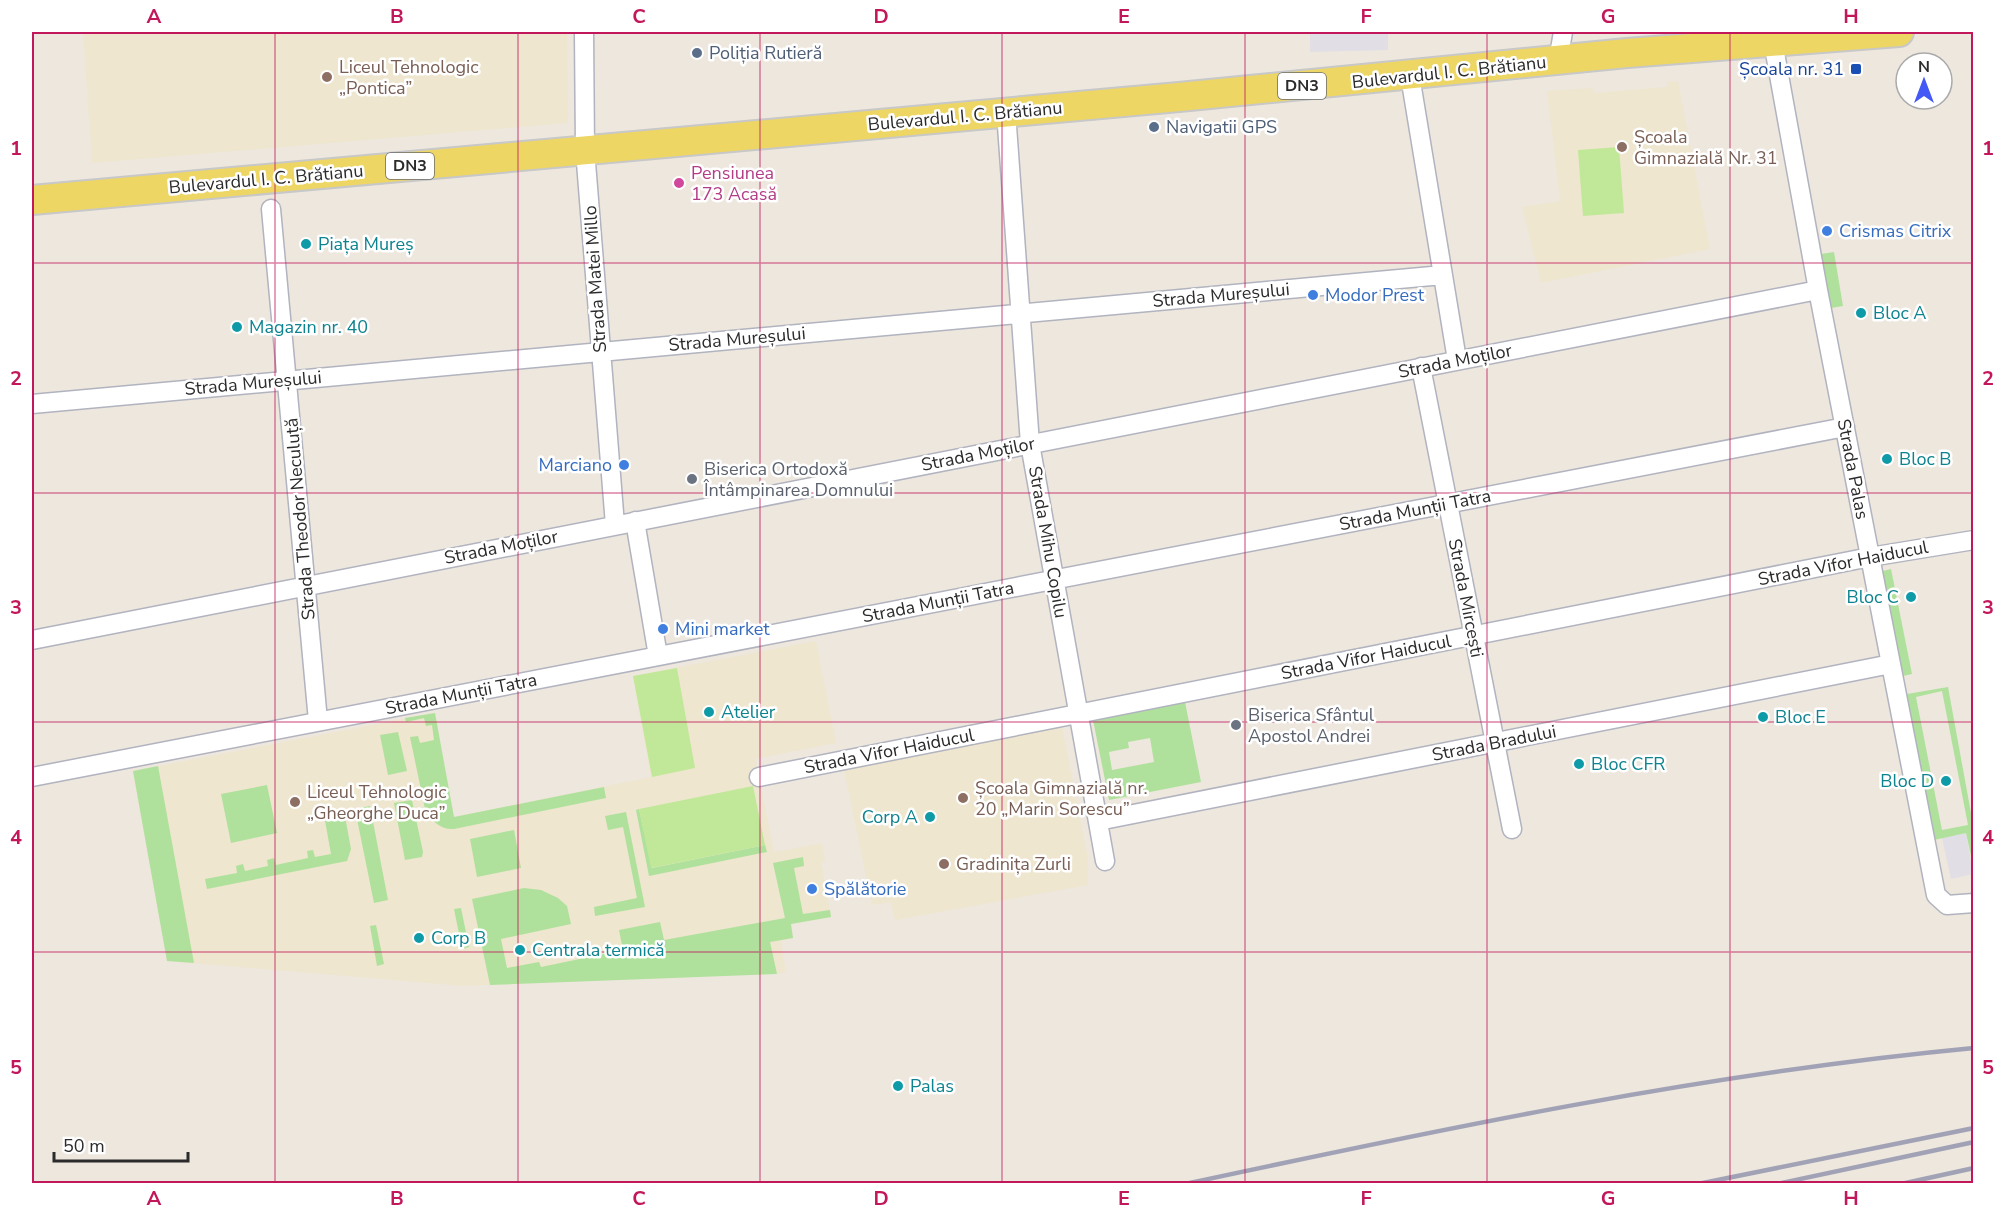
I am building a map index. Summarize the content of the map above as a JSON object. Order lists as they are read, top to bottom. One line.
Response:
{"streets":{"main road":["Bulevardul I. C. Brătianu","DN3"],"street":["Strada Matei Millo","Strada Mureșului","Strada Moților","Strada Palas","Strada Munții Tatra","Strada Theodor Neculuță","Strada Mihu Copilu","Strada Vifor Haiducul","Strada Mircești","Strada Bradului"]},"crossings":[["Bulevardul I. C. Brătianu","Strada Matei Millo"],["Bulevardul I. C. Brătianu","Strada Palas"],["Bulevardul I. C. Brătianu","Strada Mihu Copilu"],["Strada Matei Millo","Strada Mureșului"],["Strada Matei Millo","Strada Moților"],["Strada Mureșului","Strada Theodor Neculuță"],["Strada Mureșului","Strada Mihu Copilu"],["Strada Moților","Strada Palas"],["Strada Moților","Strada Theodor Neculuță"],["Strada Moților","Strada Mihu Copilu"],["Strada Moților","Strada Mircești"],["Strada Palas","Strada Munții Tatra"],["Strada Palas","Strada Vifor Haiducul"],["Strada Palas","Strada Bradului"],["Strada Munții Tatra","Strada Theodor Neculuță"],["Strada Munții Tatra","Strada Mihu Copilu"],["Strada Munții Tatra","Strada Mircești"],["Strada Mihu Copilu","Strada Vifor Haiducul"],["Strada Mihu Copilu","Strada Bradului"],["Strada Vifor Haiducul","Strada Mircești"],["Strada Mircești","Strada Bradului"]],"places":{"other":["Poliția Rutieră","Liceul Tehnologic „Pontica”","Navigatii GPS","Școala Gimnazială Nr. 31","Pensiunea 173 Acasă","Crismas Citrix","Piața Mureș","Modor Prest","Bloc A","Magazin nr. 40","Bloc B","Marciano","Biserica Ortodoxă Întâmpinarea Domnului","Bloc C","Mini market","Atelier","Bloc E","Biserica Sfântul Apostol Andrei","Bloc CFR","Bloc D","Școala Gimnazială nr. 20 „Marin Sorescu”","Liceul Tehnologic „Gheorghe Duca”","Corp A","Gradinița Zurli","Spălătorie","Corp B","Centrala termică","Palas"],"transit":["Școala nr. 31"]},"scale_bar":"50 m","north":"top","grid":{"columns":["A","B","C","D","E","F","G","H"],"rows":["1","2","3","4","5"]}}
